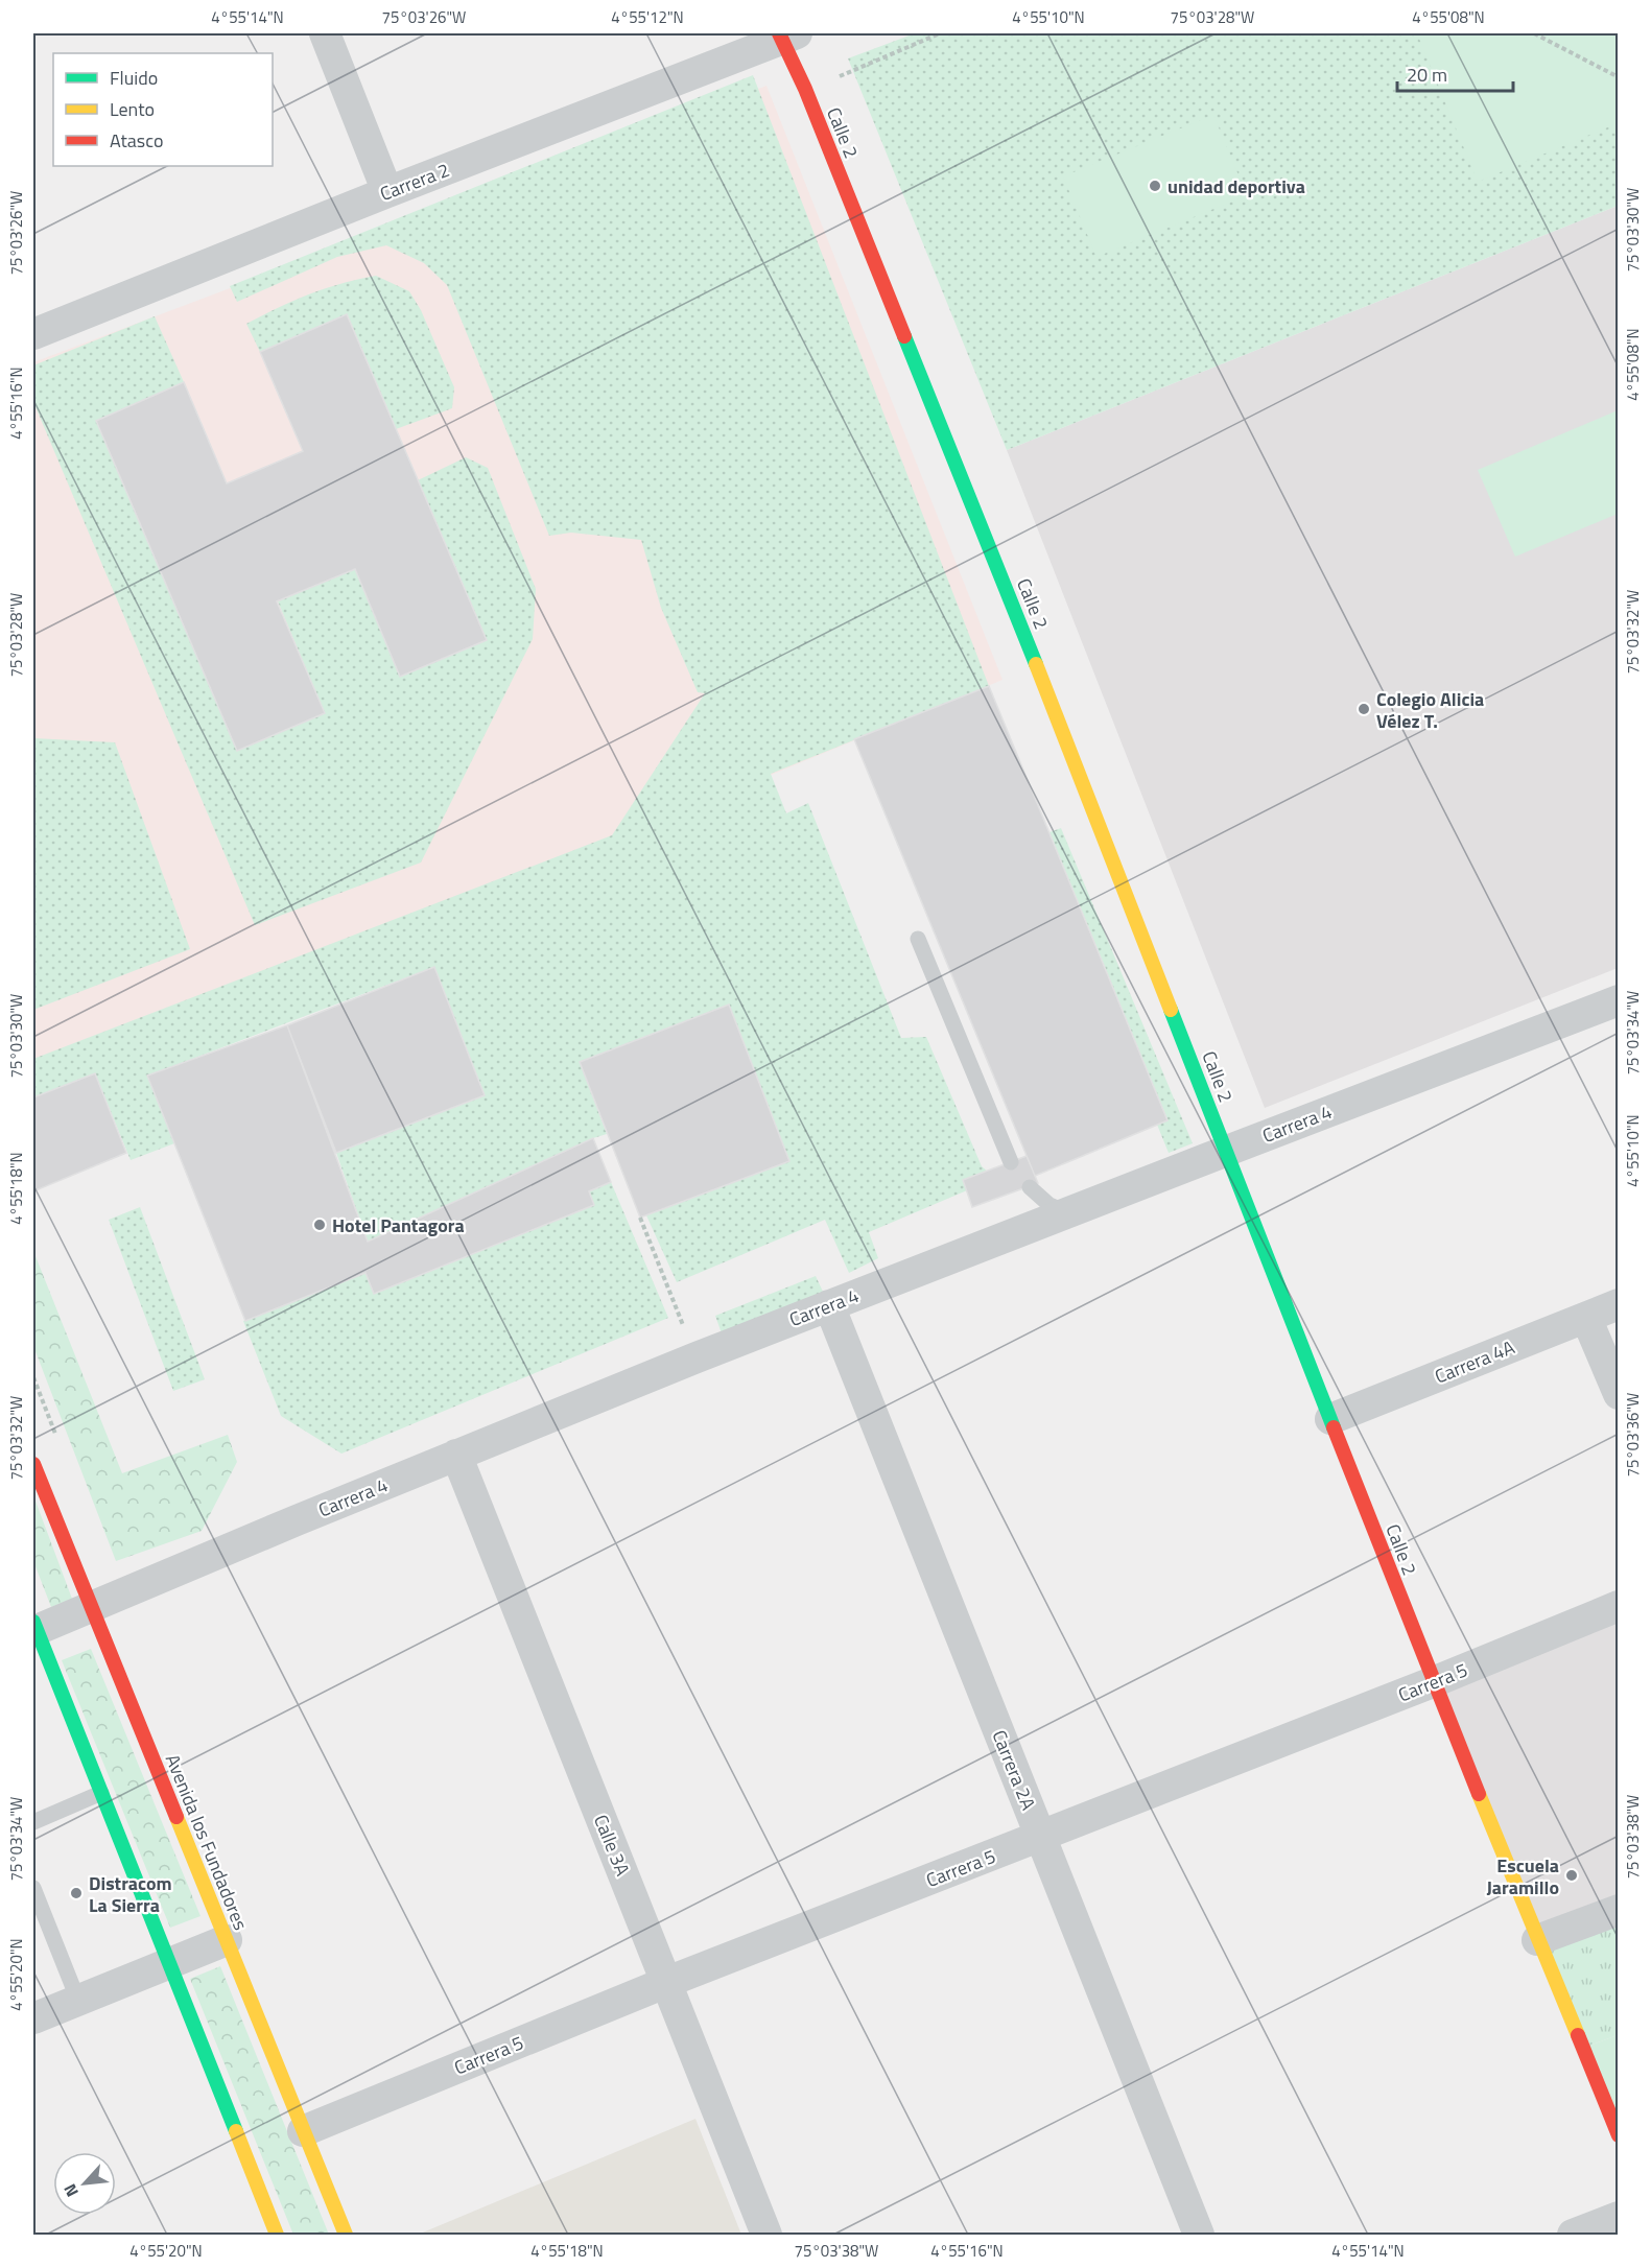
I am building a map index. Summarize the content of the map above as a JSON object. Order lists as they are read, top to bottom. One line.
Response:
{"streets":{"street":["Calle 2","Carrera 2","Carrera 4","Carrera 4A","Carrera 5","Carrera 2A","Avenida los Fundadores","Calle 3A"]},"crossings":[["Calle 2","Carrera 2"],["Calle 2","Carrera 4"],["Calle 2","Carrera 4A"],["Calle 2","Carrera 5"],["Carrera 4","Carrera 2A"],["Carrera 4","Avenida los Fundadores"],["Carrera 4","Calle 3A"],["Carrera 5","Carrera 2A"],["Carrera 5","Avenida los Fundadores"],["Carrera 5","Calle 3A"]],"places":["unidad deportiva","Colegio Alicia Vélez T.","Hotel Pantagora","Escuela Jaramillo","Distracom La Sierra"],"legend":["Fluido","Lento","Atasco"],"scale_bar":"20 m","north":"bottom left","coordinates":["4°55'14\"N","75°03'26\"W","4°55'12\"N","4°55'10\"N","75°03'28\"W","4°55'08\"N","75°03'30\"W","4°55'16\"N","75°03'32\"W","75°03'34\"W","4°55'18\"N","75°03'36\"W","75°03'38\"W","4°55'20\"N"]}
